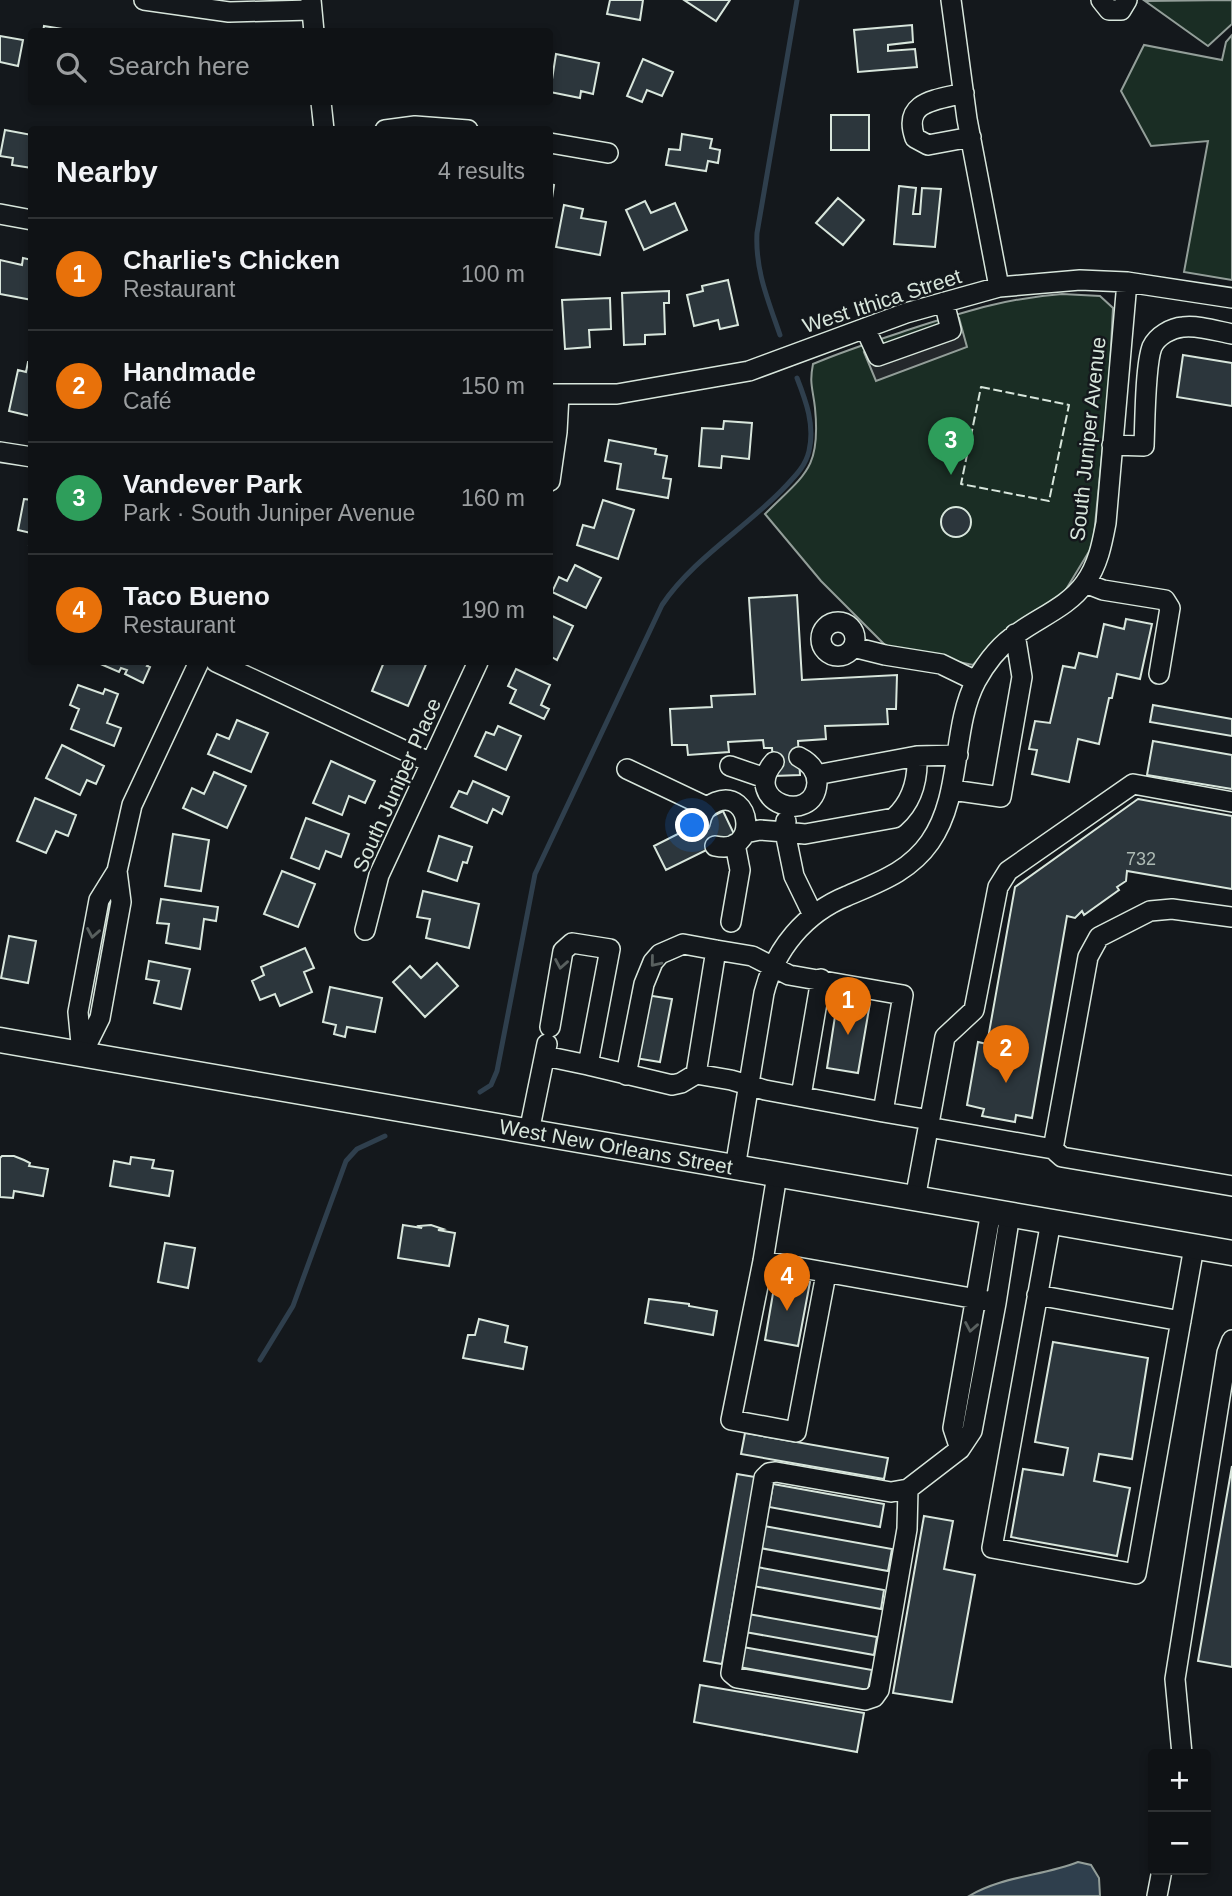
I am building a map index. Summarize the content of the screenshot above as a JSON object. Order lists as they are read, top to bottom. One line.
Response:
{"streets":{"main road":["West New Orleans Street"],"street":["West Ithica Street","South Juniper Avenue","South Juniper Place"]},"crossings":[["West Ithica Street","South Juniper Avenue"],["South Juniper Avenue","West New Orleans Street"]],"house_numbers":["732"],"page":{"search":"Search here","heading":["Nearby","4 results"],"list":[{"mark":"1","name":"Charlie's Chicken","note":"Restaurant","value":"100 m"},{"mark":"2","name":"Handmade","note":"Café","value":"150 m"},{"mark":"3","name":"Vandever Park","note":"Park · South Juniper Avenue","value":"160 m"},{"mark":"4","name":"Taco Bueno","note":"Restaurant","value":"190 m"}],"pins":["3","1","2","4"],"map_buttons":["+","−"]}}
